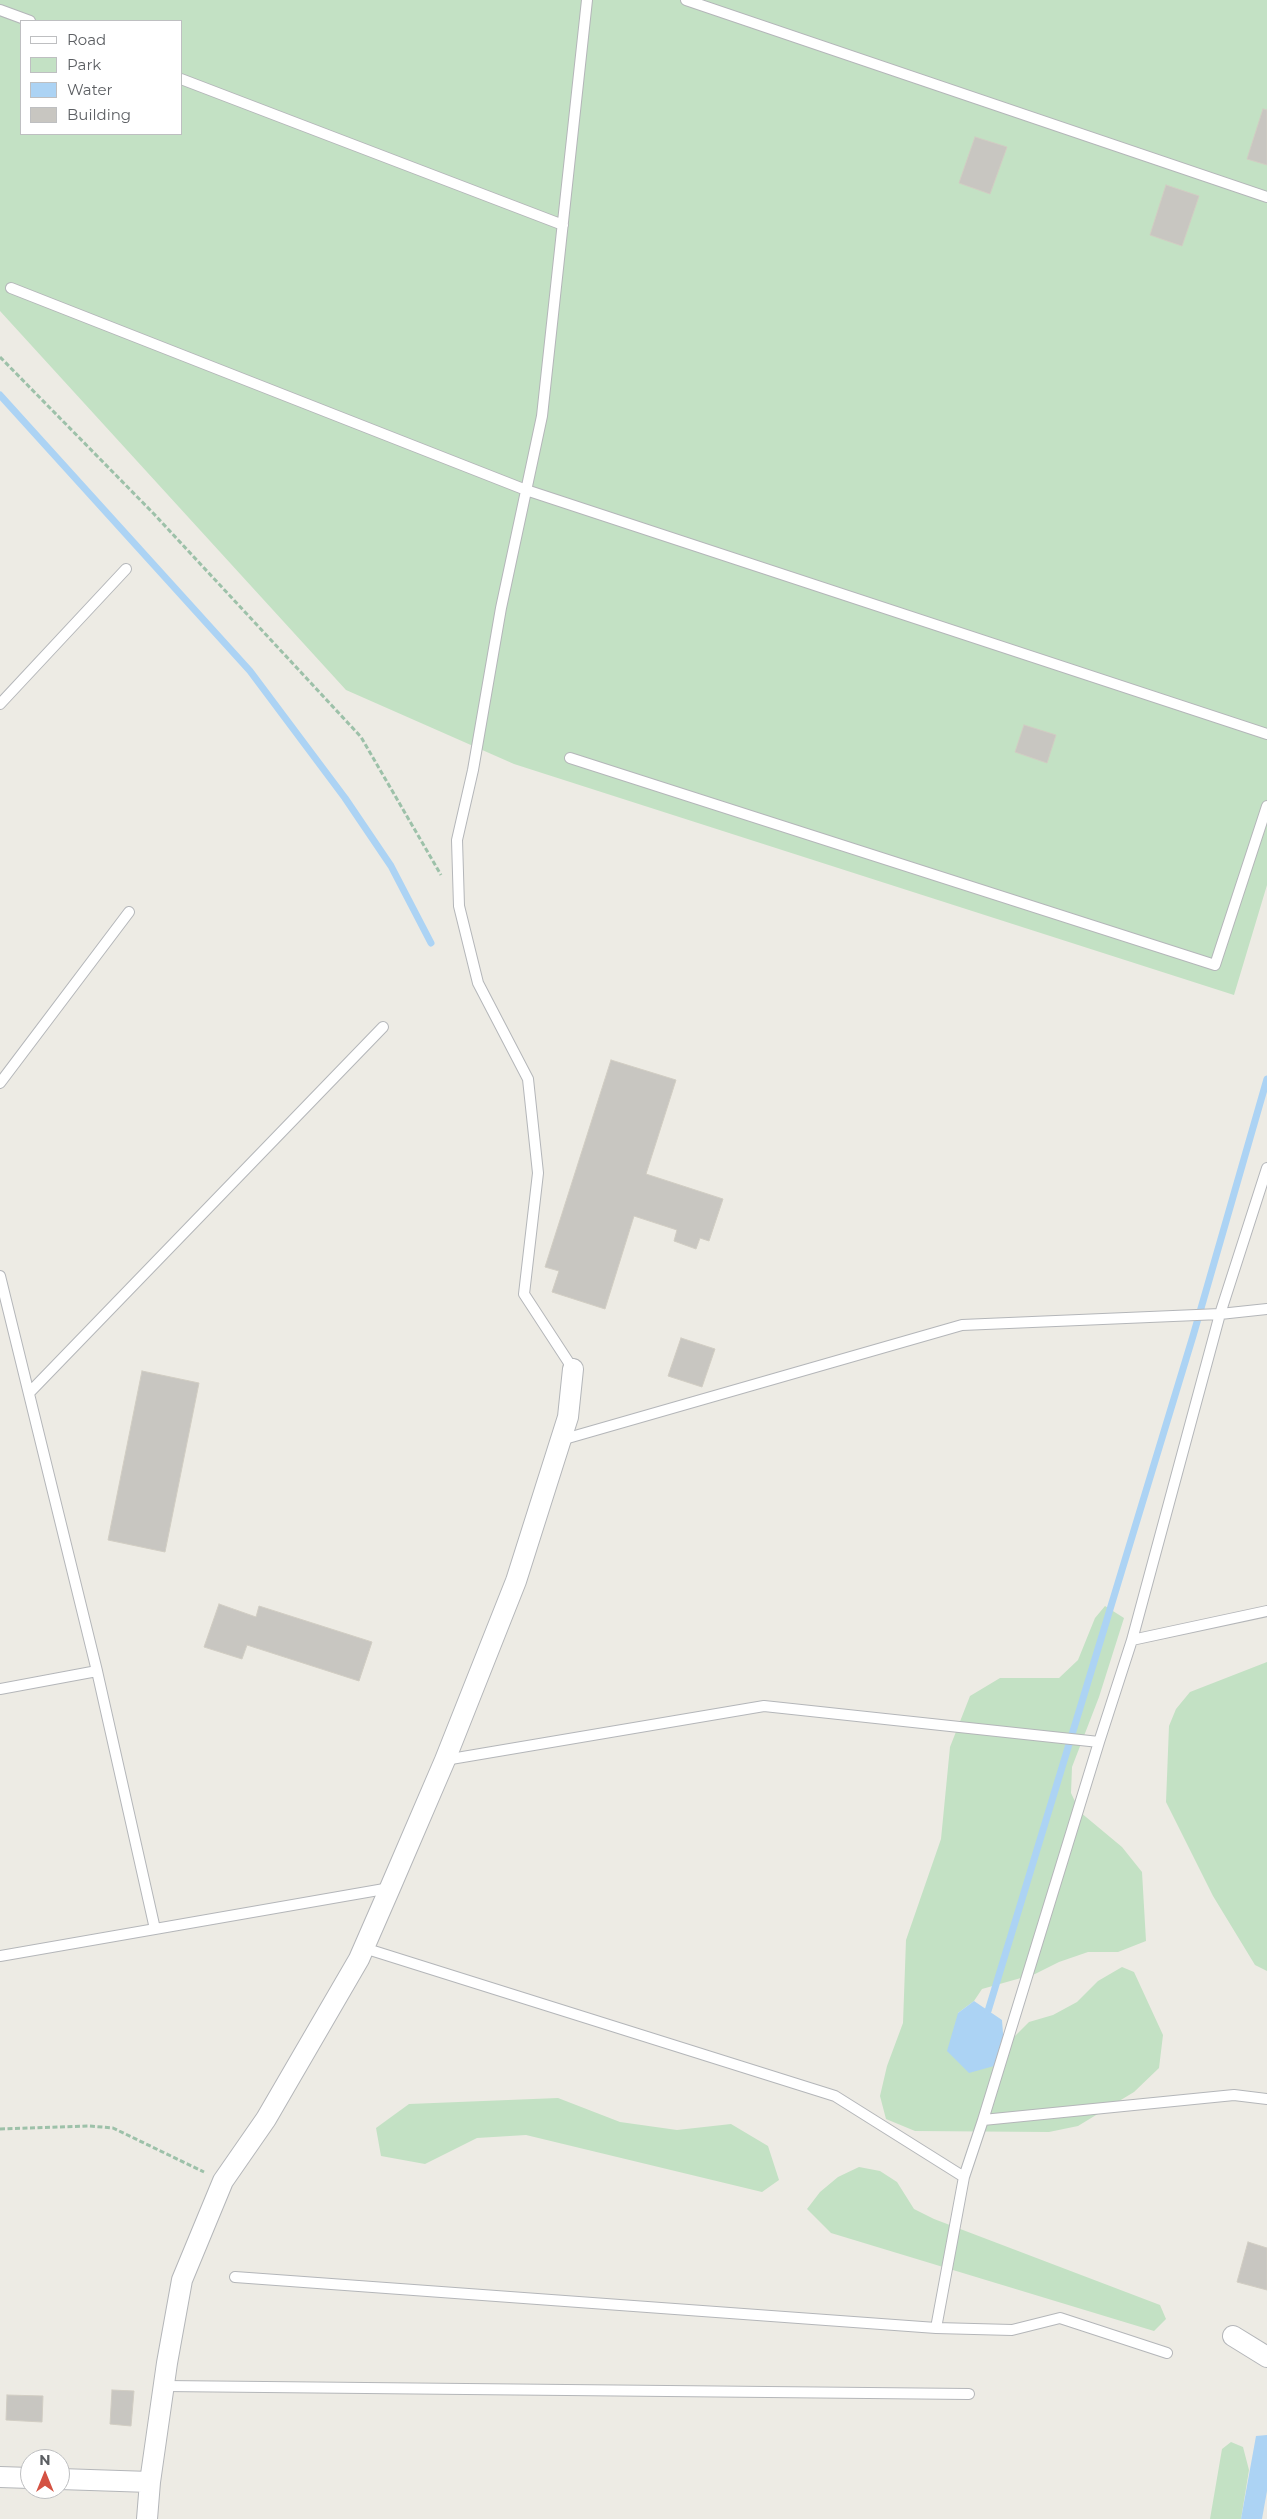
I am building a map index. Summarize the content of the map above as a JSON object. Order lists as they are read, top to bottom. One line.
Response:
{"legend":["Road","Park","Water","Building"],"north":"top"}
